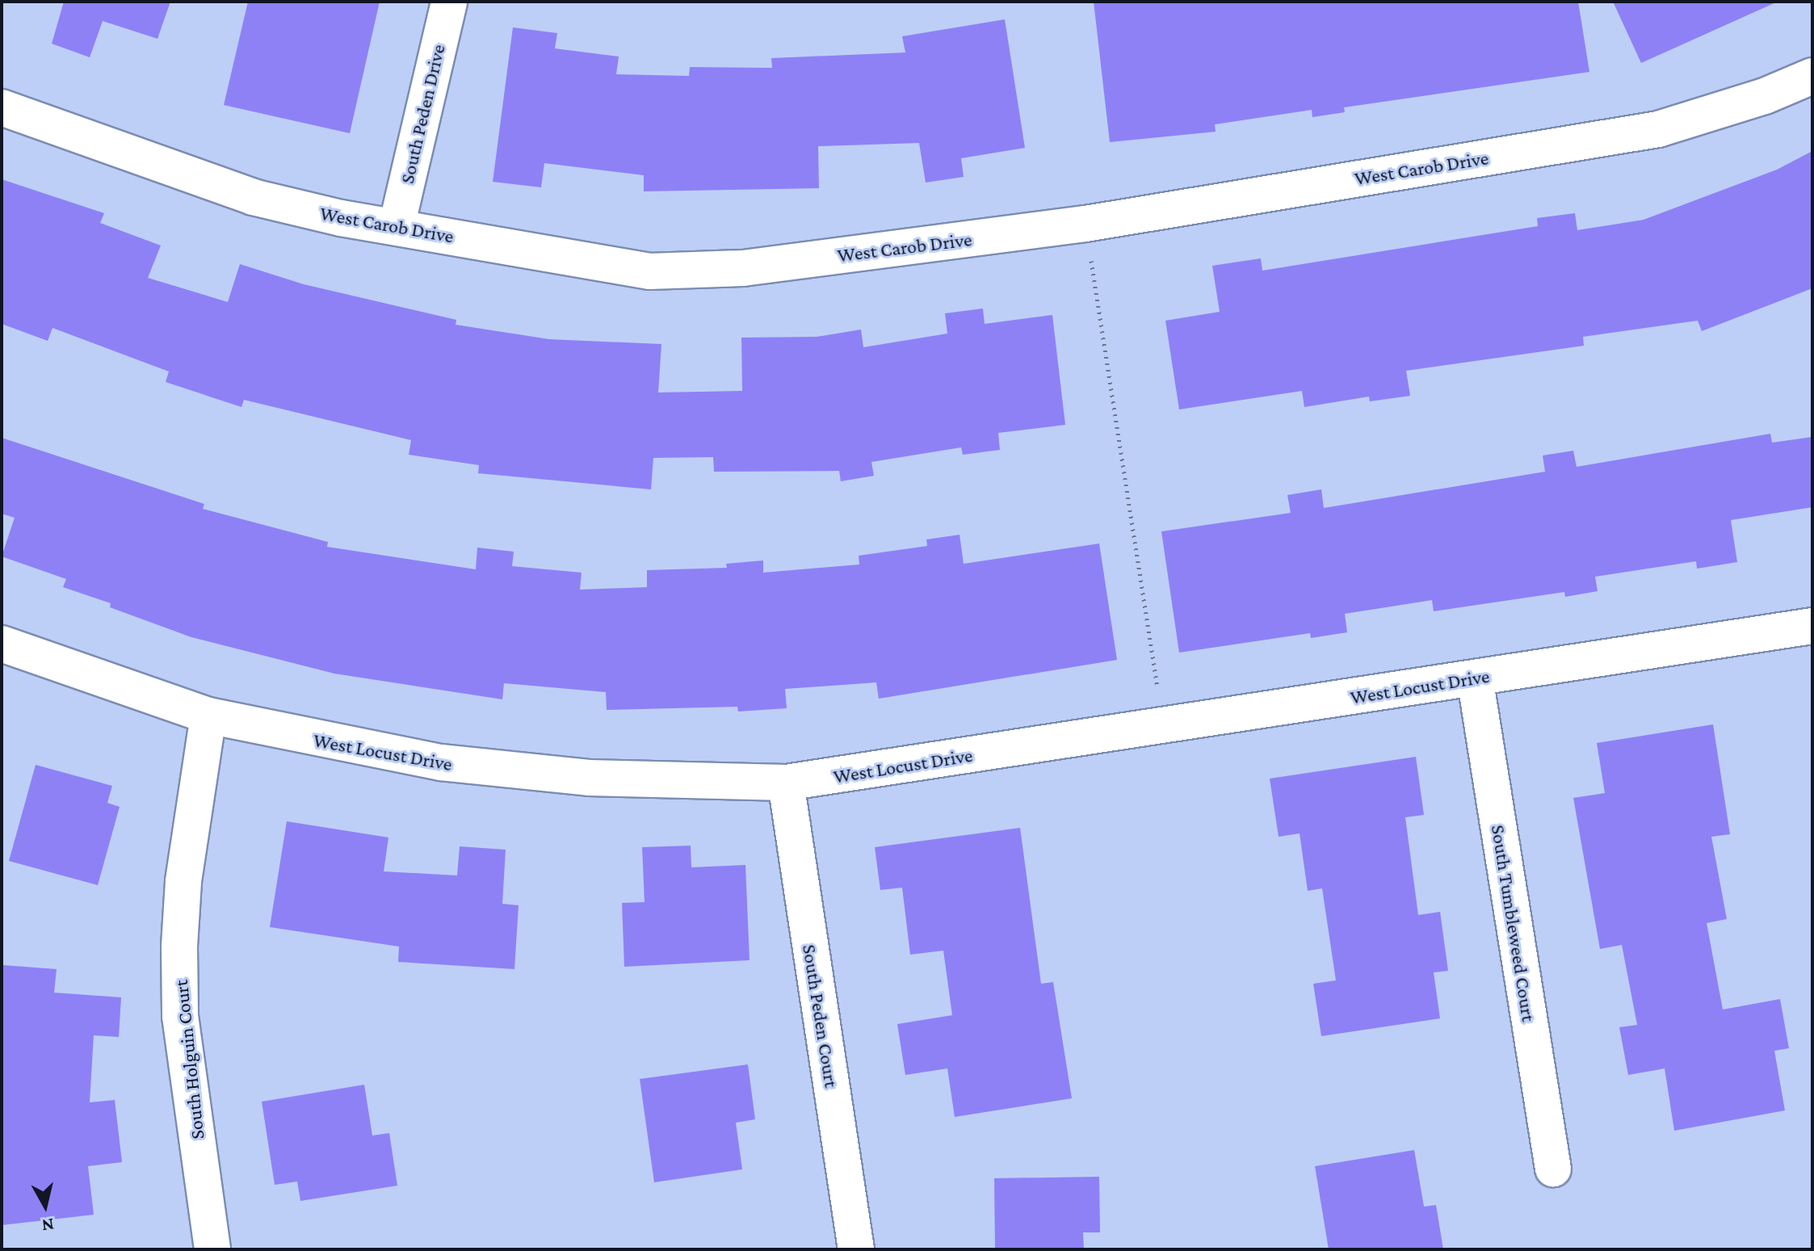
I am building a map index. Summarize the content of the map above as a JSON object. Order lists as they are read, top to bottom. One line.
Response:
{"streets":{"street":["South Peden Drive","West Carob Drive","West Locust Drive","South Tumbleweed Court","South Peden Court","South Holguin Court"]},"crossings":[["South Peden Drive","West Carob Drive"],["West Locust Drive","South Tumbleweed Court"],["West Locust Drive","South Peden Court"],["West Locust Drive","South Holguin Court"]],"north":"bottom"}
